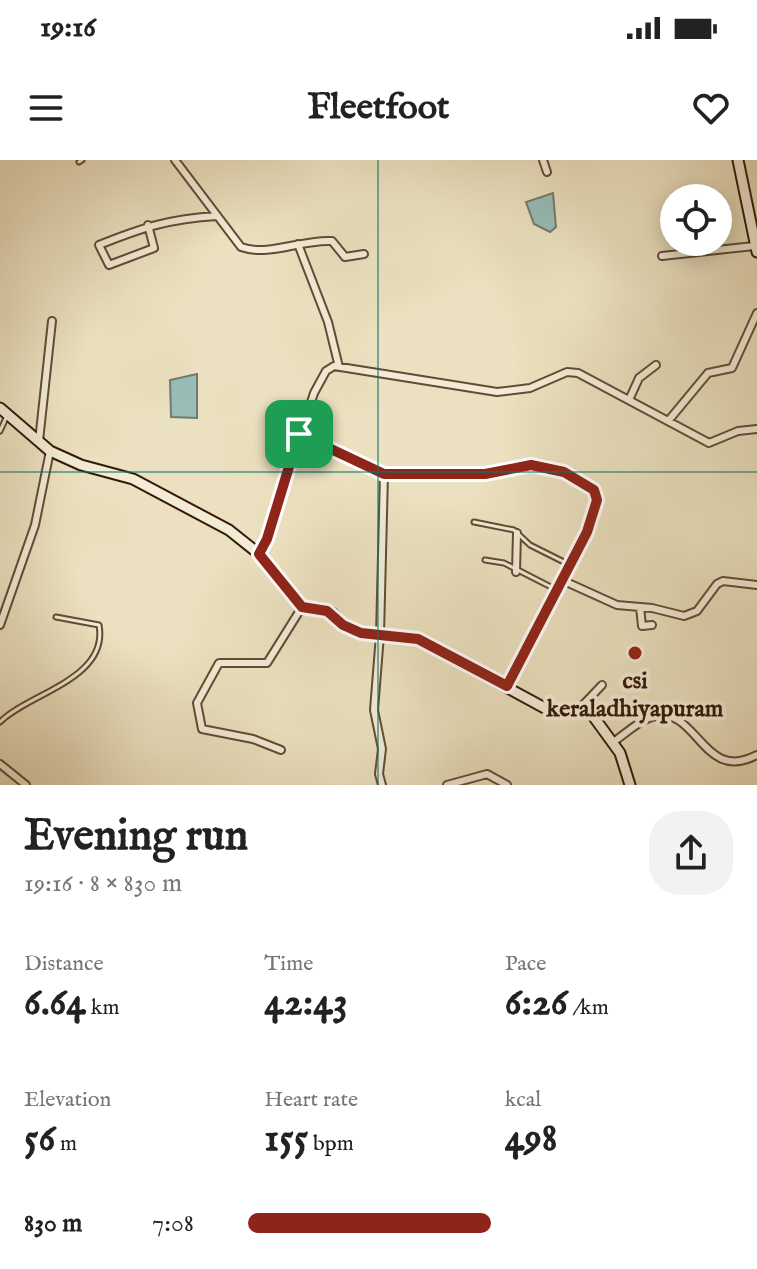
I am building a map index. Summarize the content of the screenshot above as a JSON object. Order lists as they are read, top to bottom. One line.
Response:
{"places":["csi keraladhiyapuram"],"page":{"status":"19:16","header":"Fleetfoot","heading":["Evening run","19:16 · 8 × 830 m"],"stats":[["Distance","6.64 km"],["Time","42:43"],["Pace","6:26 /km"],["Elevation","56 m"],["Heart rate","155 bpm"],["kcal","498"]],"list":[{"name":"830 m","note":"7:08"}]}}
